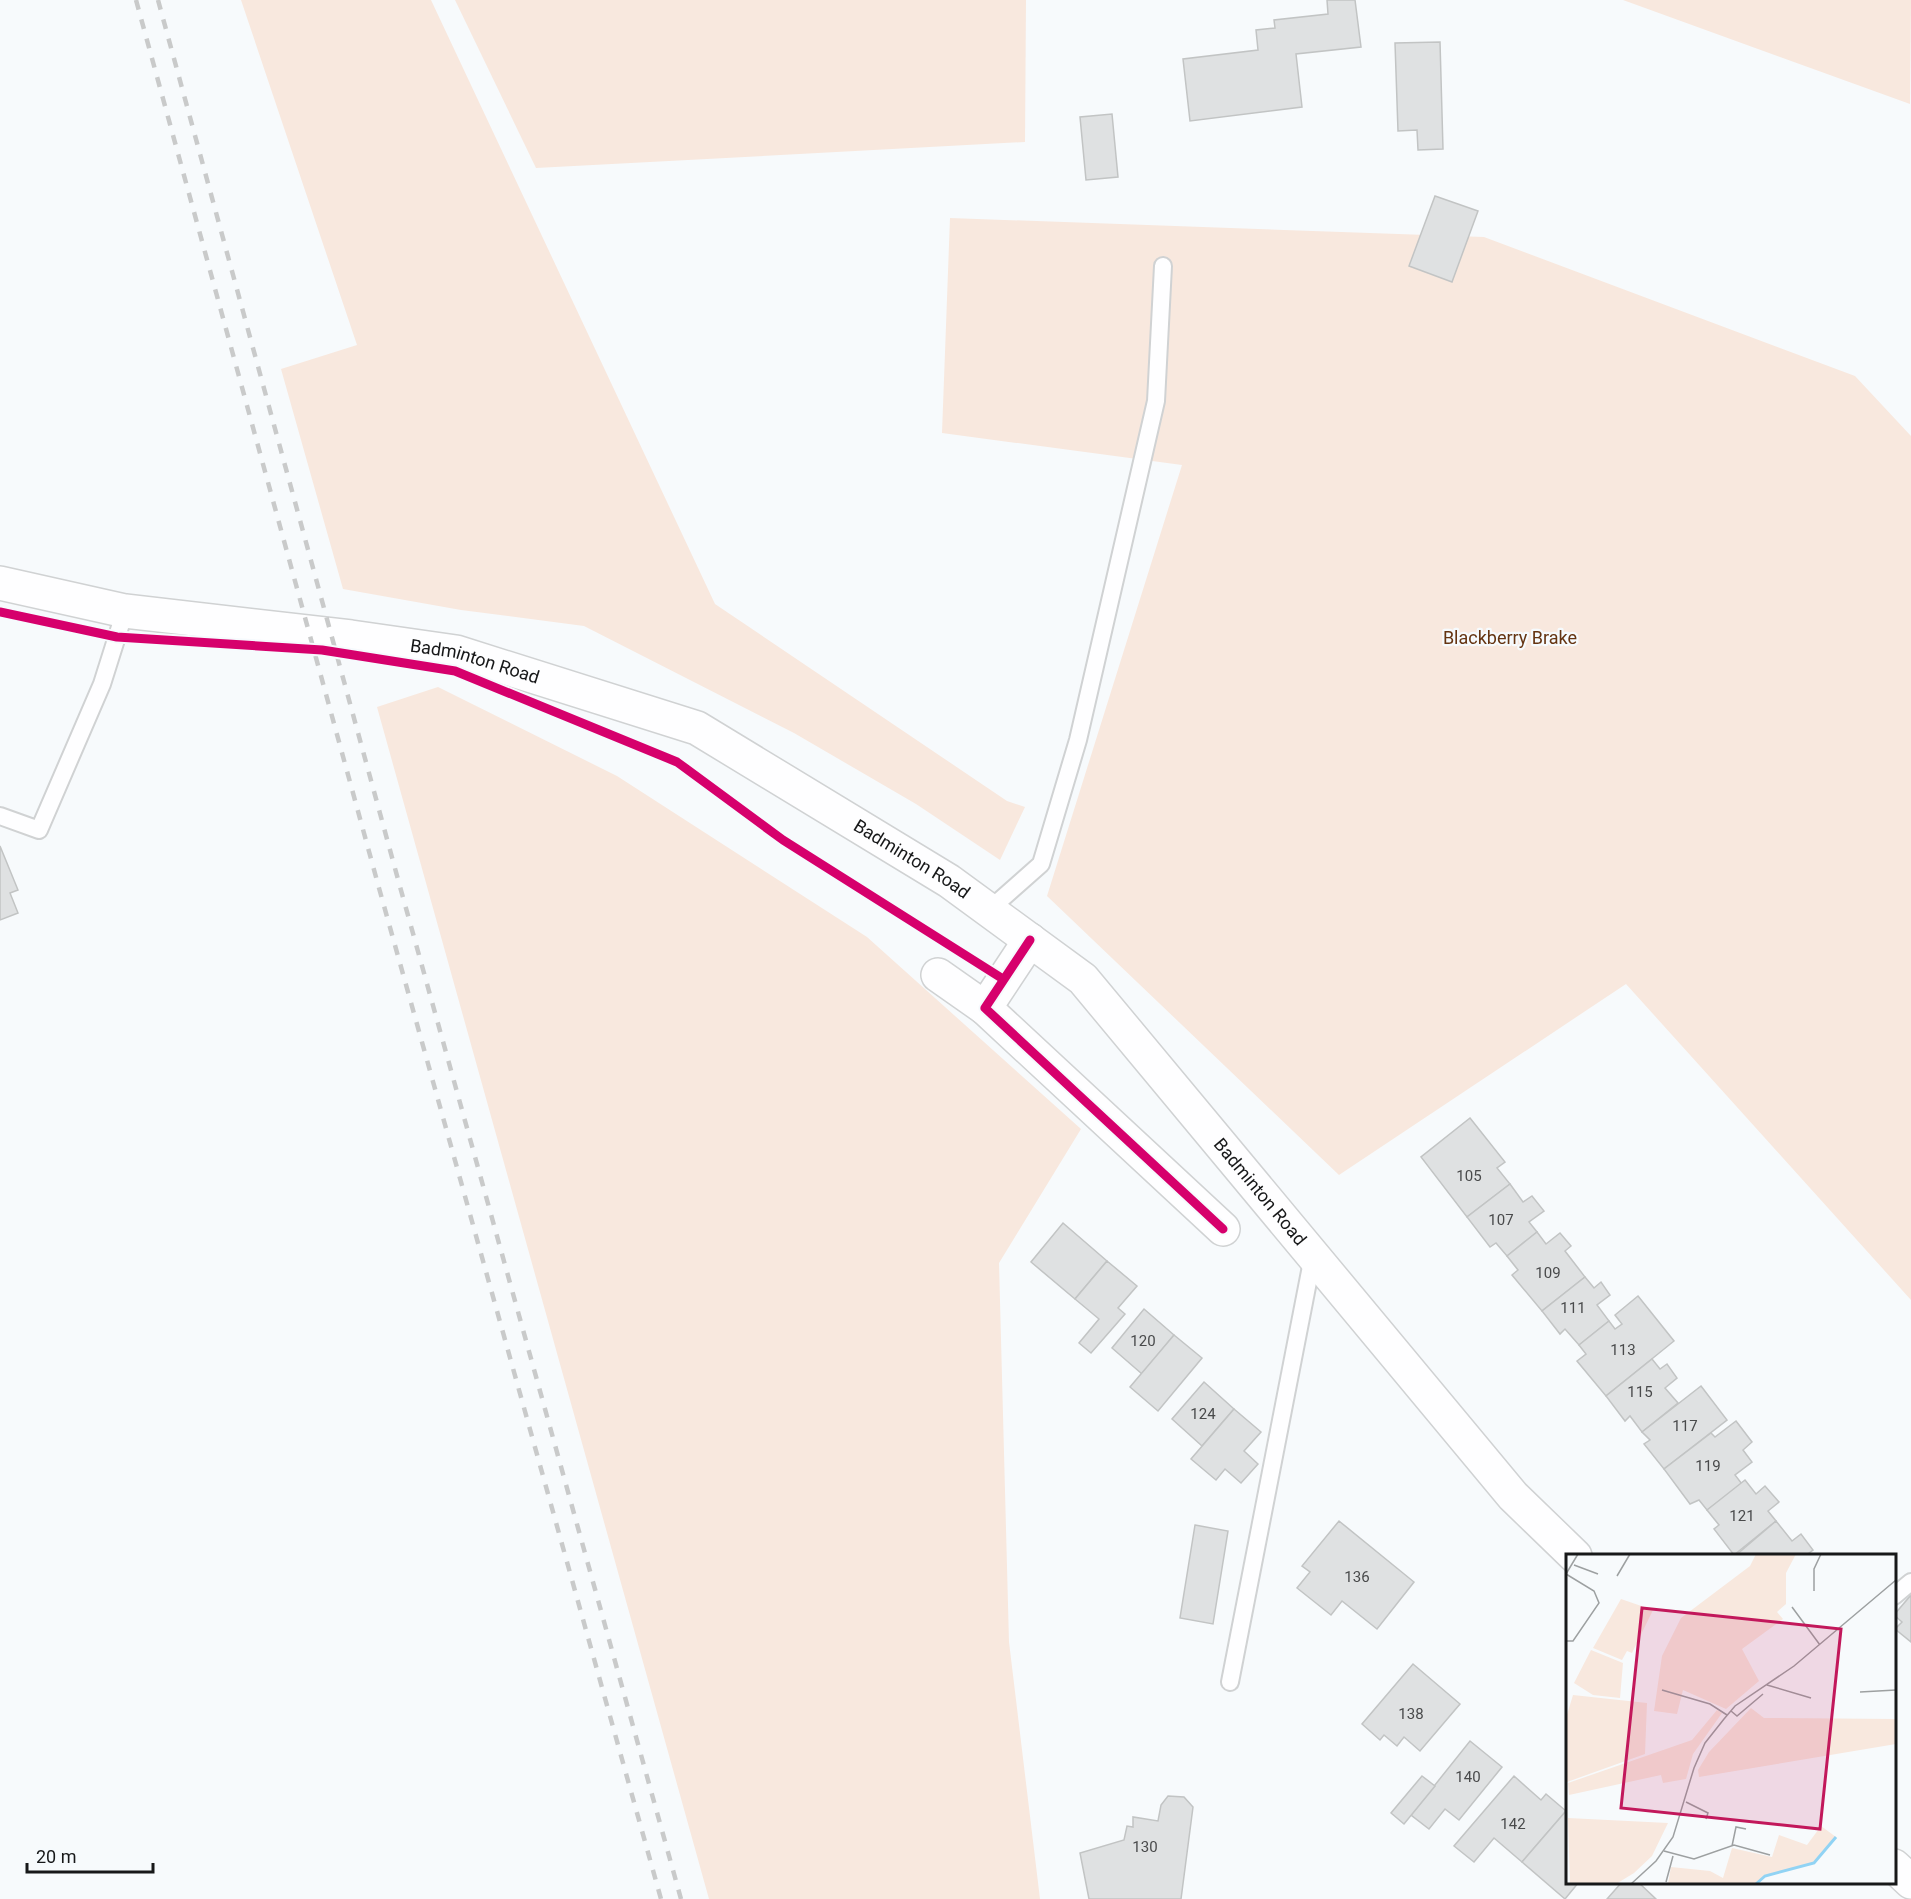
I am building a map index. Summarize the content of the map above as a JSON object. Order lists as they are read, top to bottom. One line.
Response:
{"streets":{"main road":["Badminton Road"]},"parks":["Blackberry Brake"],"house_numbers":["105","107","109","111","120","113","115","124","117","119","121","136","138","140","142","130"],"scale_bar":"20 m"}
